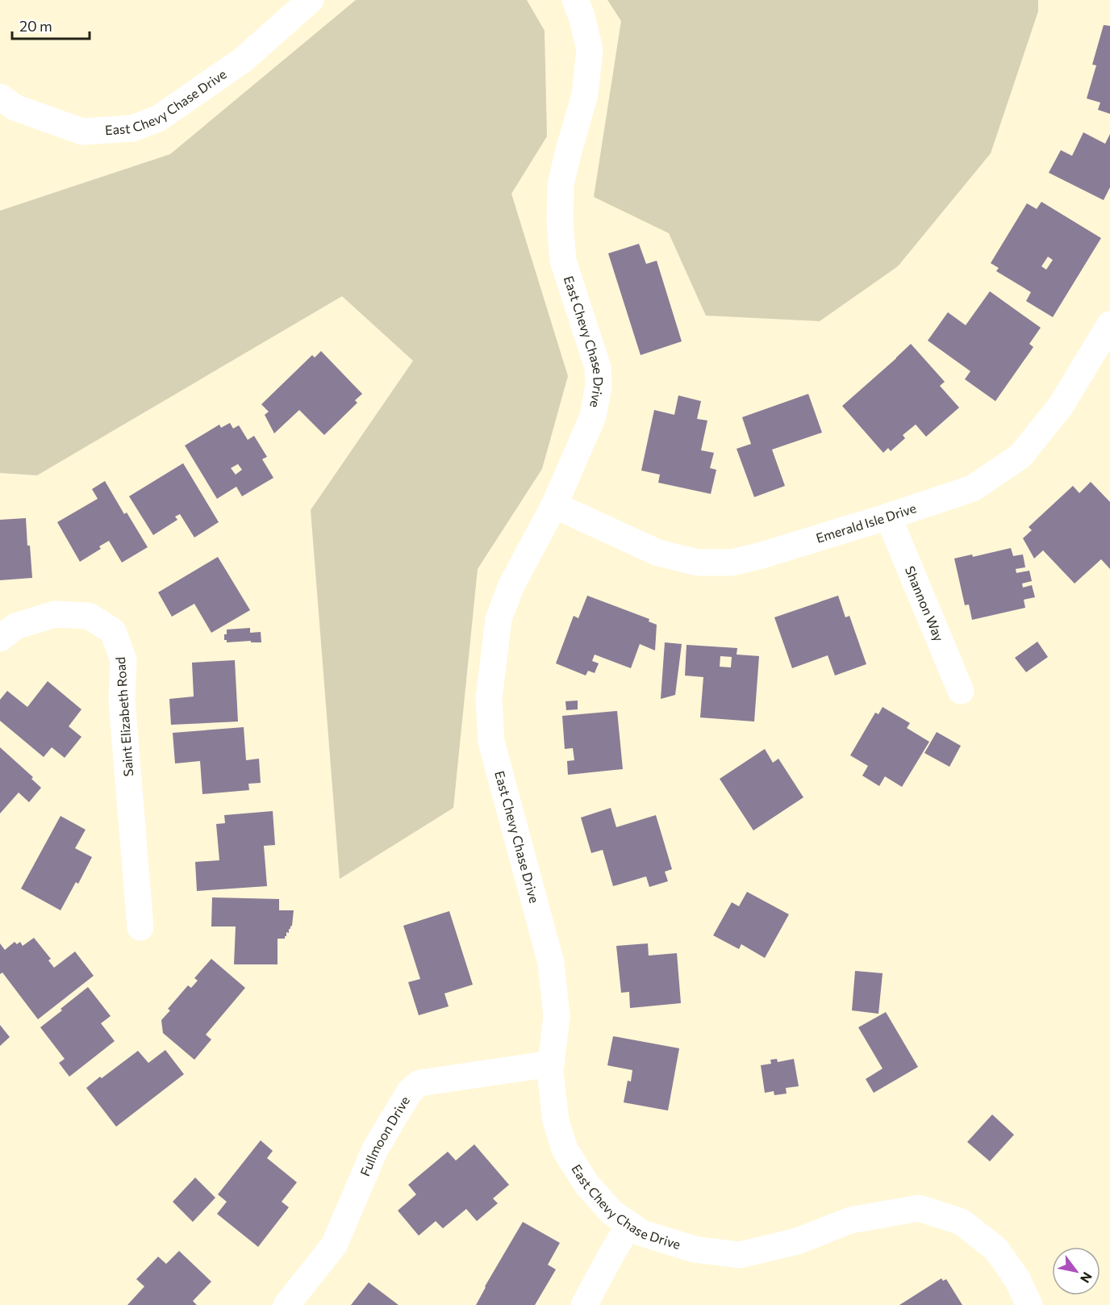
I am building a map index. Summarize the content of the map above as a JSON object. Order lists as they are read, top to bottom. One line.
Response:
{"streets":{"main road":["East Chevy Chase Drive","Emerald Isle Drive","Shannon Way","Saint Elizabeth Road","Fullmoon Drive"]},"crossings":[["East Chevy Chase Drive","Emerald Isle Drive"],["East Chevy Chase Drive","Fullmoon Drive"],["Emerald Isle Drive","Shannon Way"]],"scale_bar":"20 m","north":"bottom right"}
